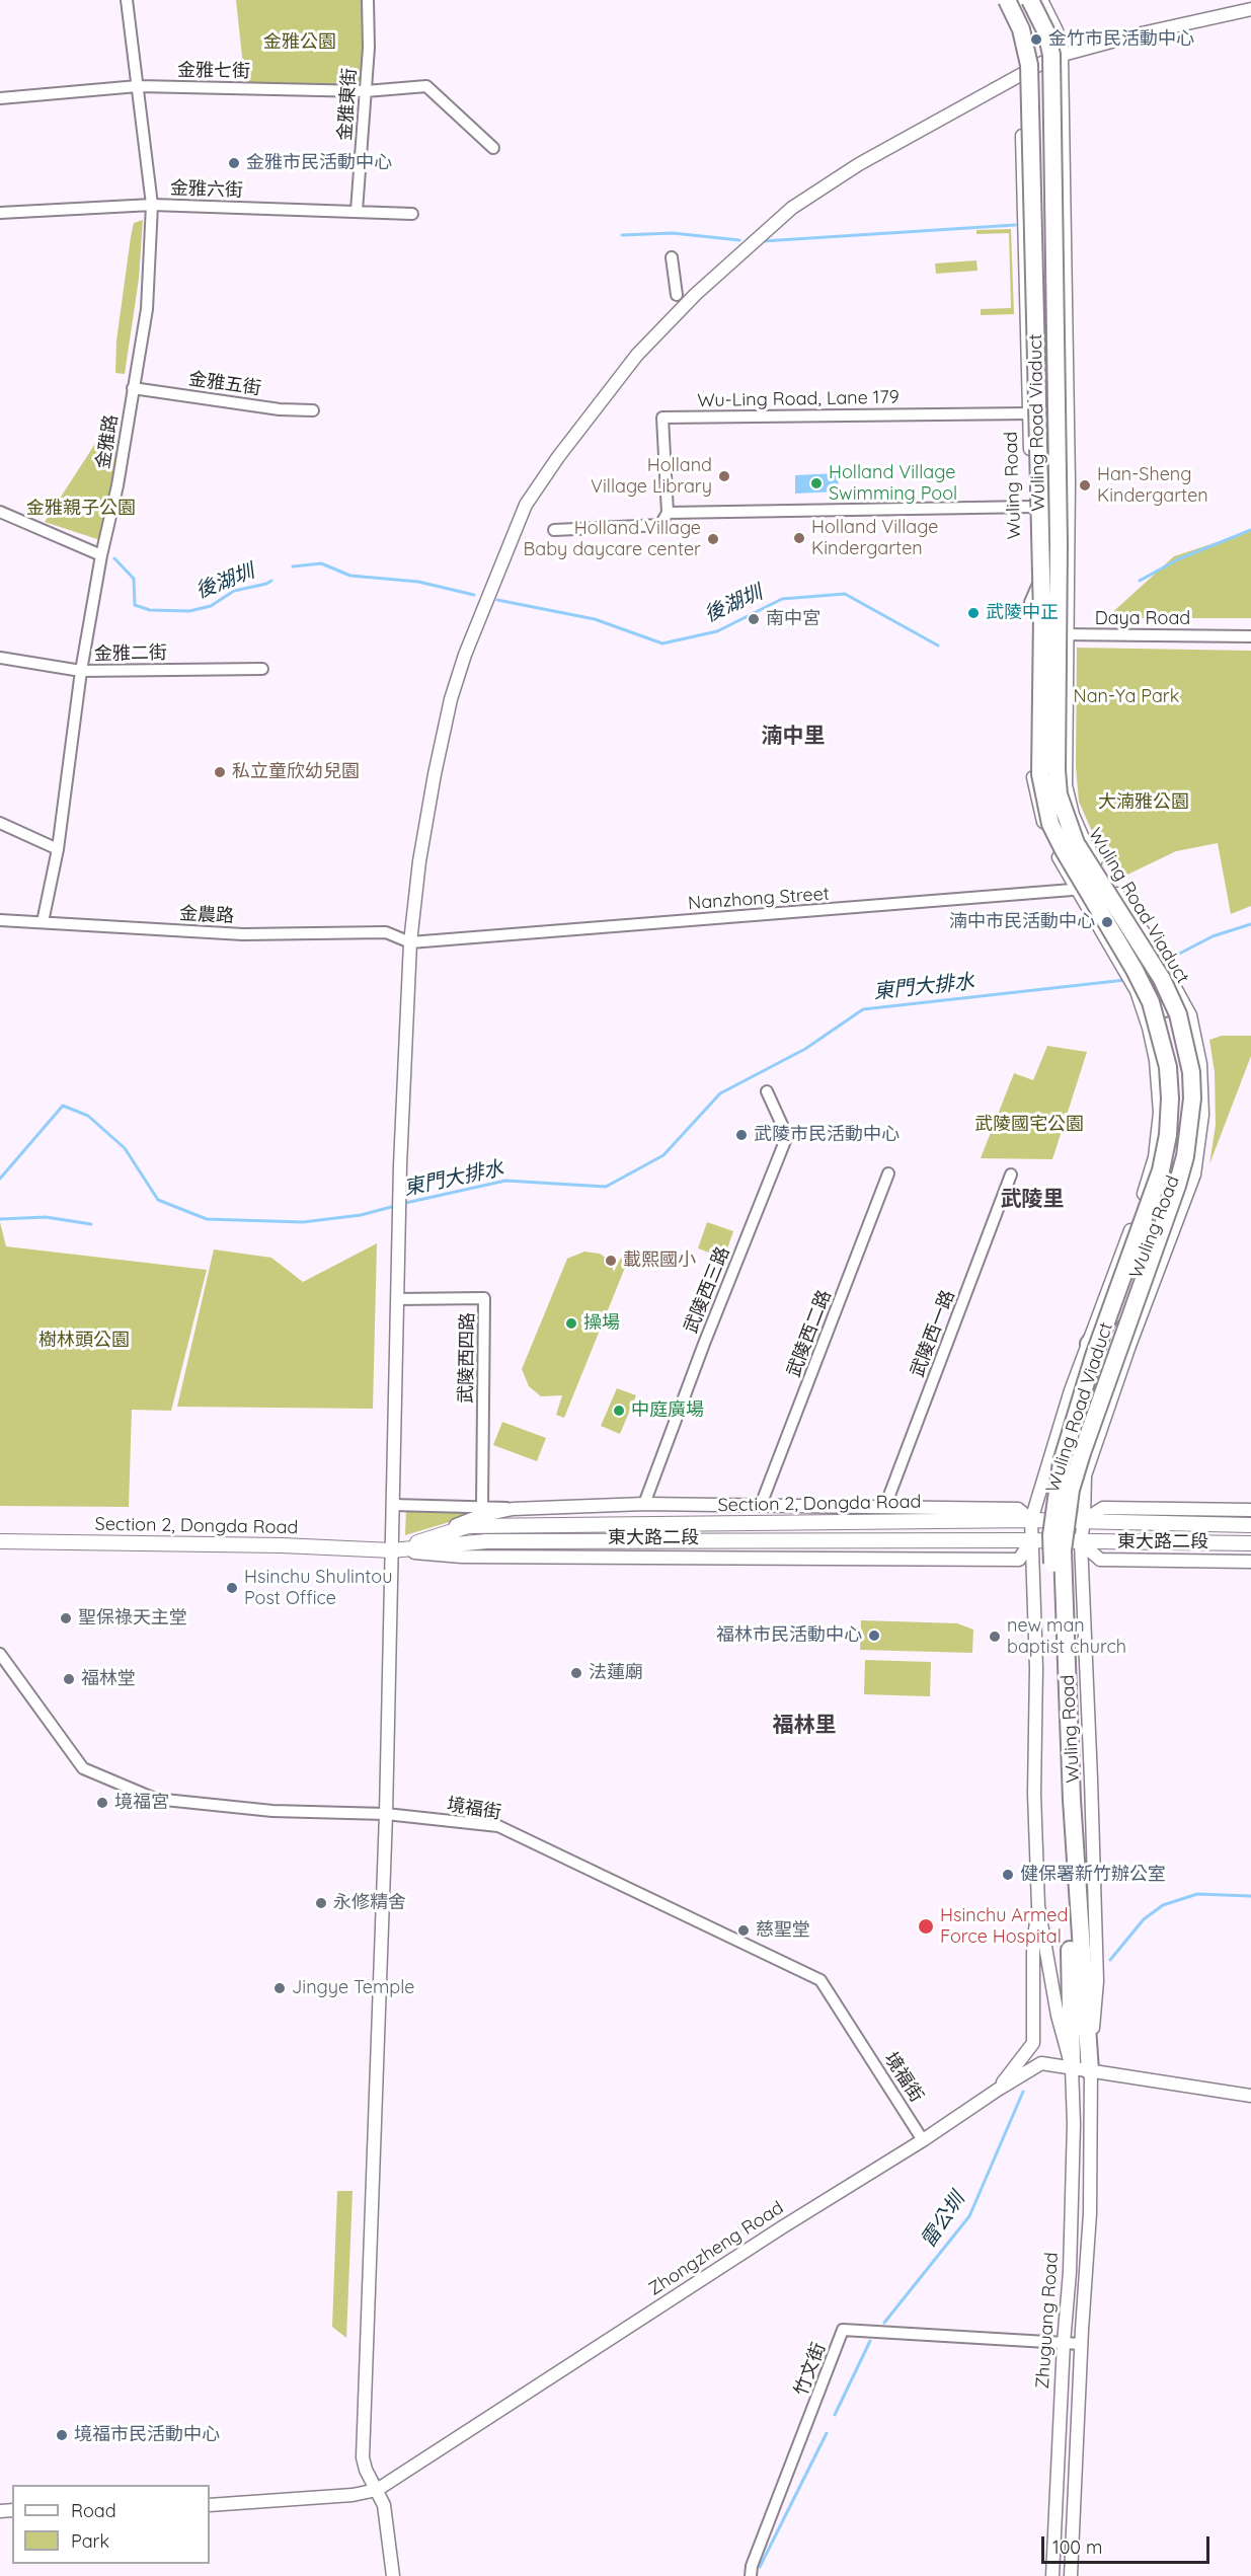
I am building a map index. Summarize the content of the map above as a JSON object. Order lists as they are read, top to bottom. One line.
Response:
{"streets":{"highway":["Wuling Road Viaduct"],"main road":["Section 2, Dongda Road"],"street":["金雅七街","金雅東街","金雅六街","金雅五街","Wu-Ling Road, Lane 179","金雅路","Wuling Road","Daya Road","金雅二街","Nanzhong Street","金農路","武陵西三路","武陵西二路","武陵西一路","武陵西四路","東大路二段","境福街","Zhongzheng Road","Zhuguang Road","竹文街"]},"crossings":[["金雅七街","金雅東街"],["金雅七街","金雅路"],["金雅東街","金雅六街"],["金雅六街","金雅路"],["金雅五街","金雅路"],["Wu-Ling Road, Lane 179","Wuling Road"],["Wuling Road Viaduct","Wuling Road"],["Wuling Road Viaduct","Zhongzheng Road"],["Wuling Road Viaduct","Zhuguang Road"],["金雅路","金雅二街"],["金雅路","金農路"],["Wuling Road","Daya Road"],["Wuling Road","Nanzhong Street"],["Wuling Road","Section 2, Dongda Road"],["Wuling Road","東大路二段"],["Wuling Road","Zhongzheng Road"],["Wuling Road","Zhuguang Road"],["Nanzhong Street","金農路"],["武陵西三路","東大路二段"],["武陵西二路","東大路二段"],["武陵西一路","東大路二段"],["武陵西四路","東大路二段"],["Section 2, Dongda Road","東大路二段"],["境福街","Zhongzheng Road"],["Zhongzheng Road","Zhuguang Road"],["Zhuguang Road","竹文街"]],"districts":["湳中里","武陵里","福林里"],"water":["後湖圳","東門大排水","雷公圳"],"parks":["金雅公園","金雅親子公園","Nan-Ya Park","大湳雅公園","武陵國宅公園","樹林頭公園"],"places":["金竹市民活動中心","金雅市民活動中心","Holland Village Library","Holland Village Swimming Pool","Han-Sheng Kindergarten","Holland Village Kindergarten","Holland Village Baby daycare center","武陵中正","南中宮","私立童欣幼兒園","湳中市民活動中心","武陵市民活動中心","載熙國小","操場","中庭廣場","Hsinchu Shulintou Post Office","聖保祿天主堂","福林市民活動中心","new man baptist church","法蓮廟","福林堂","境福宮","健保署新竹辦公室","永修精舍","Hsinchu Armed Force Hospital","慈聖堂","Jingye Temple","境福市民活動中心"],"legend":["Road","Park"],"scale_bar":"100 m"}
